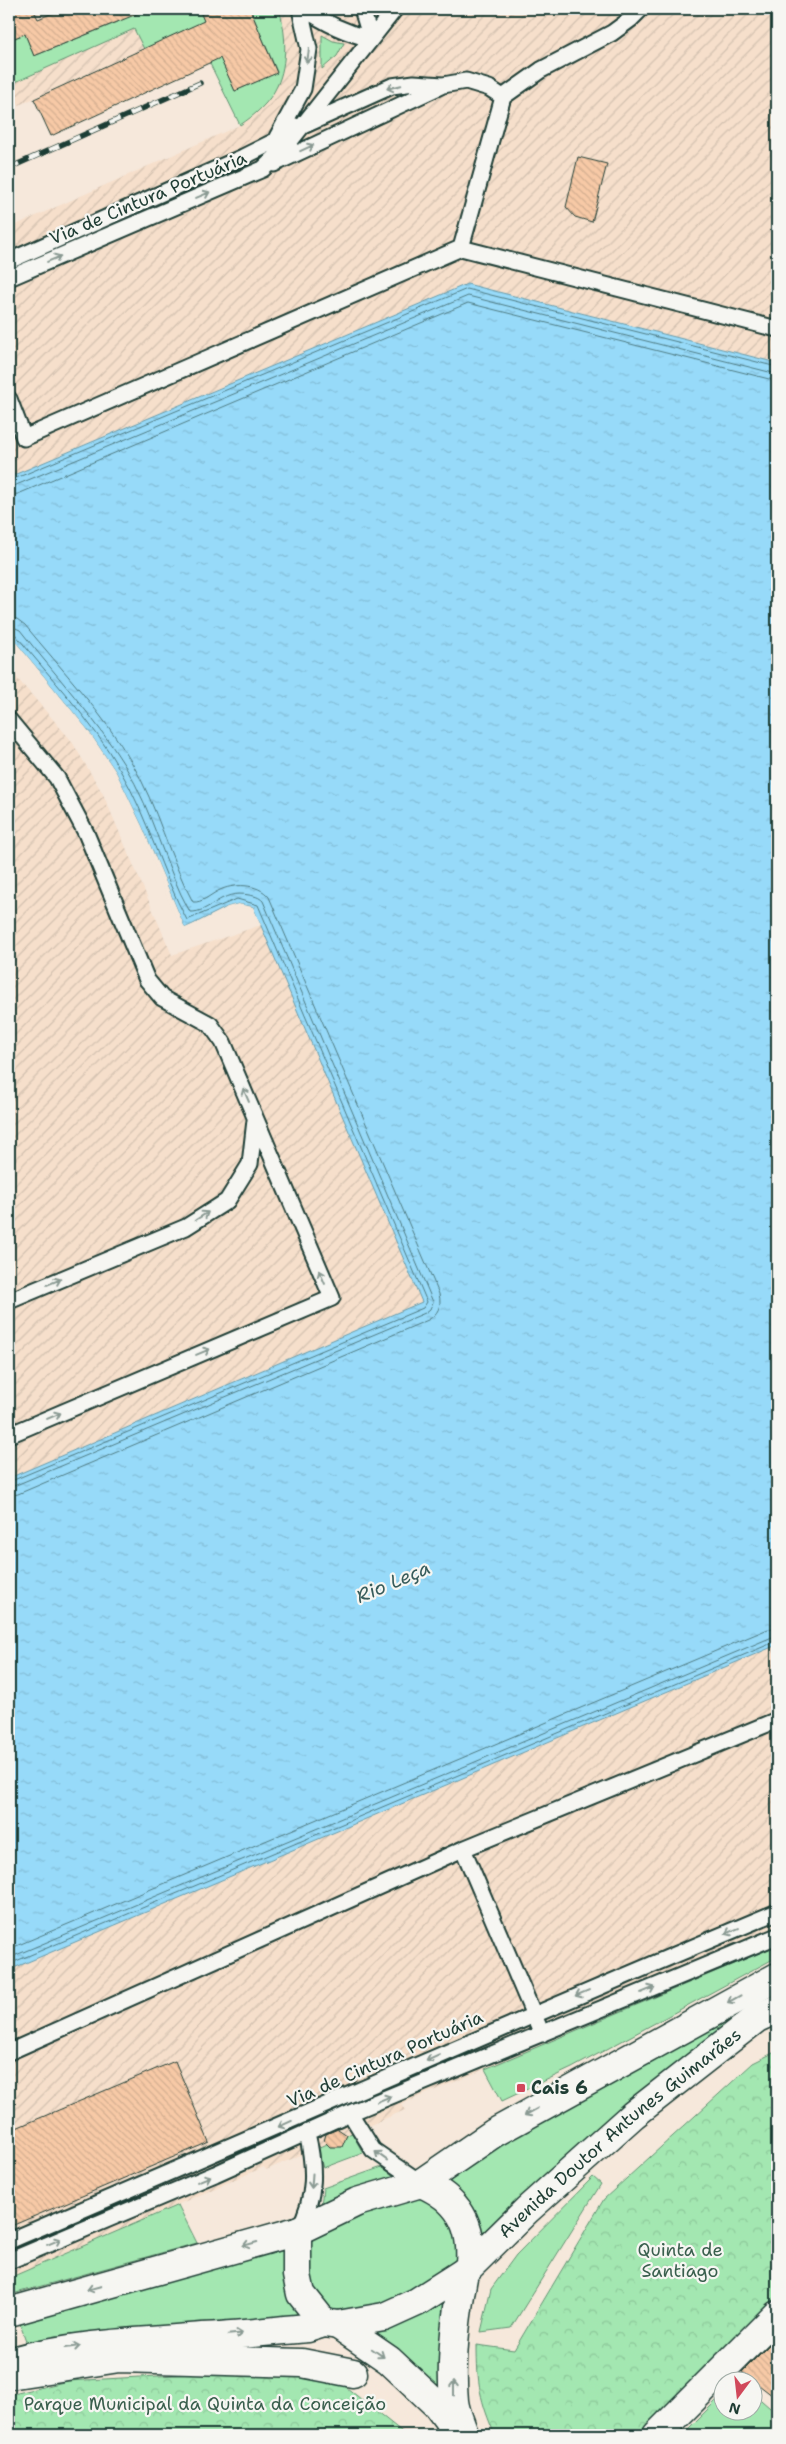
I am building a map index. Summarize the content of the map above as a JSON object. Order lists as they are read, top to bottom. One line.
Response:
{"streets":{"main road":["Avenida Doutor Antunes Guimarães"],"lane":["Via de Cintura Portuária"]},"water":["Rio Leça"],"parks":["Quinta de Santiago","Parque Municipal da Quinta da Conceição"],"places":{"transit":["Cais 6"]},"north":"bottom"}
